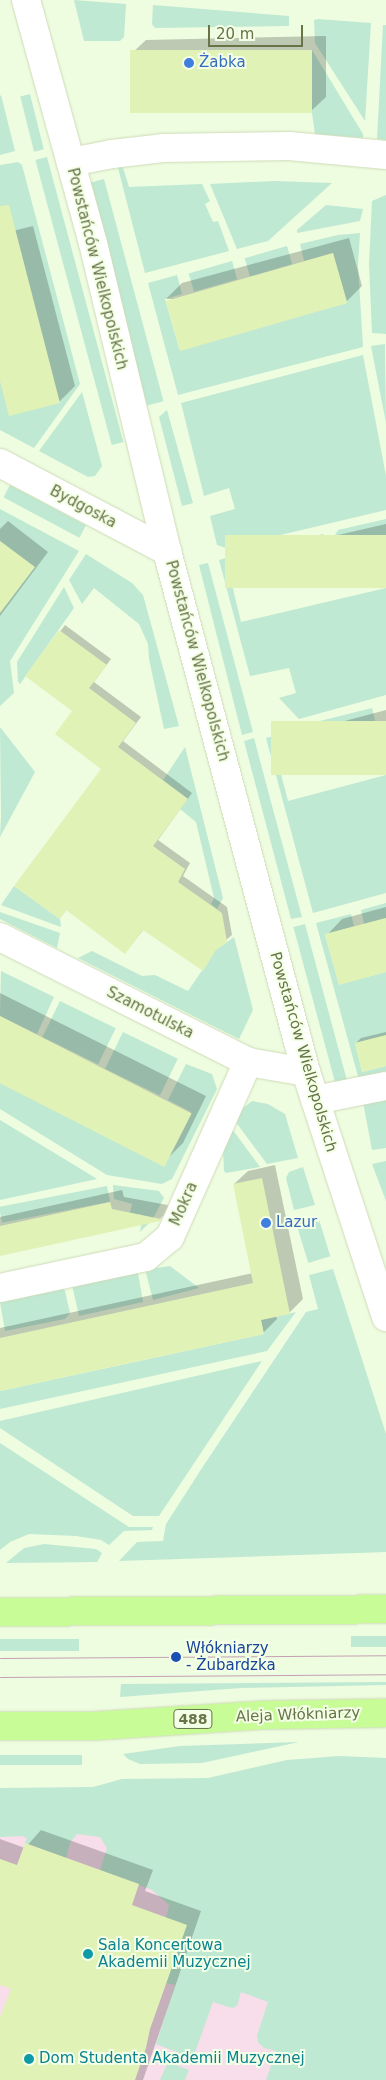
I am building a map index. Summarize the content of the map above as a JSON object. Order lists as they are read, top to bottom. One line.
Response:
{"streets":{"main road":["Aleja Włókniarzy","488"],"street":["Powstańców Wielkopolskich","Bydgoska","Szamotulska","Mokra"]},"crossings":[["Powstańców Wielkopolskich","Bydgoska"],["Powstańców Wielkopolskich","Szamotulska"],["Szamotulska","Mokra"]],"places":["Żabka","Lazur","Włókniarzy - Żubardzka","Sala Koncertowa Akademii Muzycznej","Dom Studenta Akademii Muzycznej"],"scale_bar":"20 m"}
